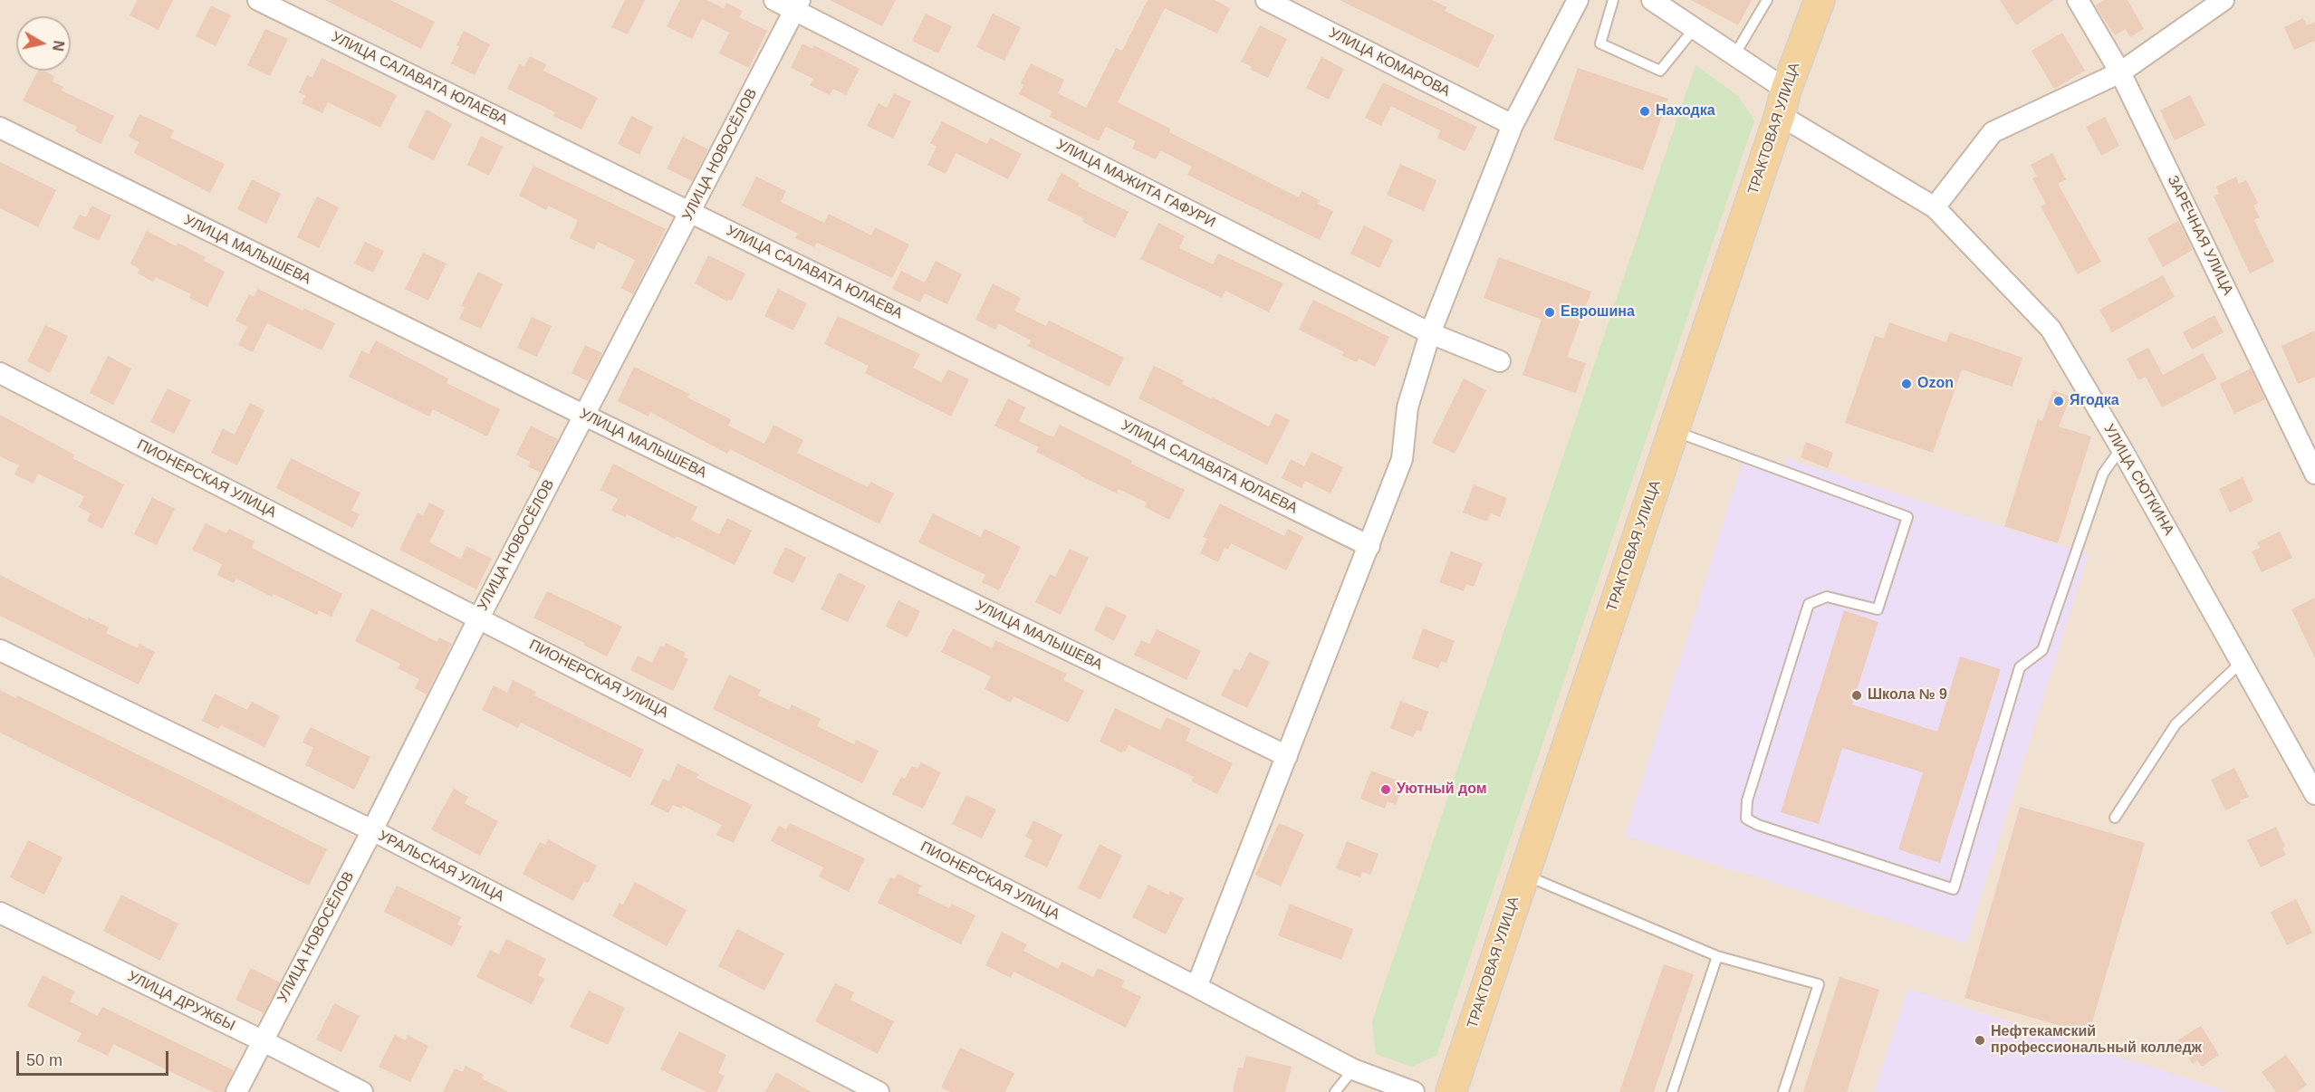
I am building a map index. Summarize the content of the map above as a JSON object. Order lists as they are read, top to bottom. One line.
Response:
{"streets":{"main road":["ТРАКТОВАЯ УЛИЦА"],"street":["УЛИЦА КОМАРОВА","УЛИЦА САЛАВАТА ЮЛАЕВА","УЛИЦА НОВОСЁЛОВ","УЛИЦА МАЖИТА ГАФУРИ","ЗАРЕЧНАЯ УЛИЦА","УЛИЦА МАЛЫШЕВА","ПИОНЕРСКАЯ УЛИЦА","УЛИЦА СЮТКИНА","УРАЛЬСКАЯ УЛИЦА","УЛИЦА ДРУЖБЫ"]},"crossings":[["УЛИЦА САЛАВАТА ЮЛАЕВА","УЛИЦА НОВОСЁЛОВ"],["ТРАКТОВАЯ УЛИЦА","УЛИЦА СЮТКИНА"],["УЛИЦА НОВОСЁЛОВ","УЛИЦА МАЖИТА ГАФУРИ"],["УЛИЦА НОВОСЁЛОВ","УЛИЦА МАЛЫШЕВА"],["УЛИЦА НОВОСЁЛОВ","ПИОНЕРСКАЯ УЛИЦА"],["УЛИЦА НОВОСЁЛОВ","УРАЛЬСКАЯ УЛИЦА"],["УЛИЦА НОВОСЁЛОВ","УЛИЦА ДРУЖБЫ"]],"places":["Находка","Еврошина","Ozon","Ягодка","Школа № 9","Уютный дом","Нефтекамский профессиональный колледж"],"scale_bar":"50 m","north":"right"}
